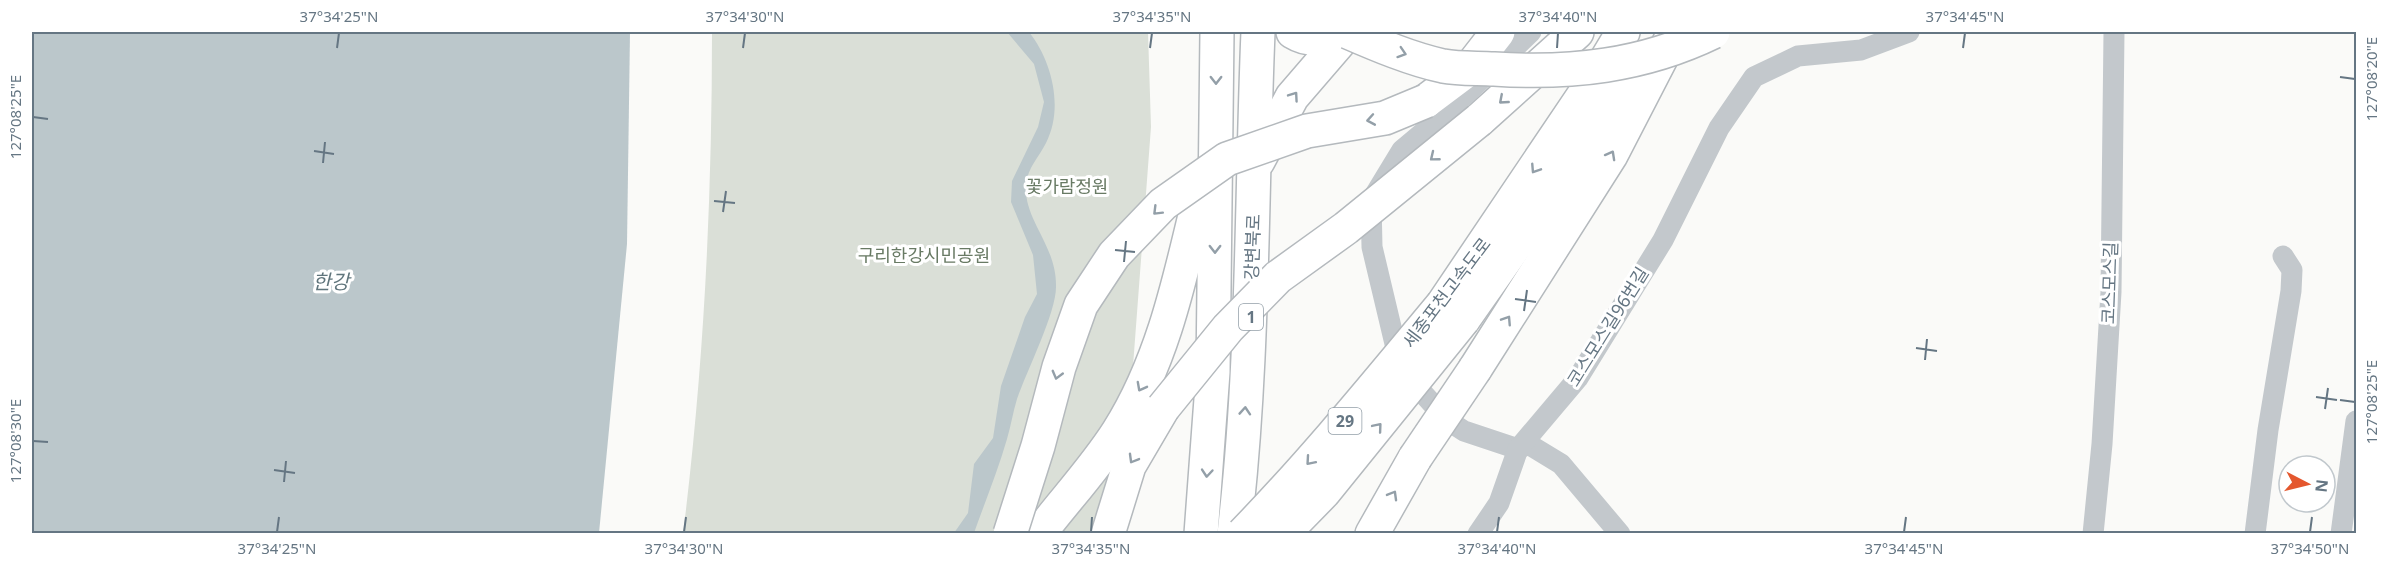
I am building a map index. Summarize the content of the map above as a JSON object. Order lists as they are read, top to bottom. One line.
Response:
{"streets":{"highway":["강변북로","세종포천고속도로","1","29"],"street":["코스모스길","코스모스길96번길"]},"water":["한강"],"parks":["꽃가람정원","구리한강시민공원"],"north":"right","coordinates":["37°34'25\"N","37°34'30\"N","37°34'35\"N","37°34'40\"N","37°34'45\"N","127°08'20\"E","127°08'25\"E","127°08'30\"E","37°34'50\"N"]}
